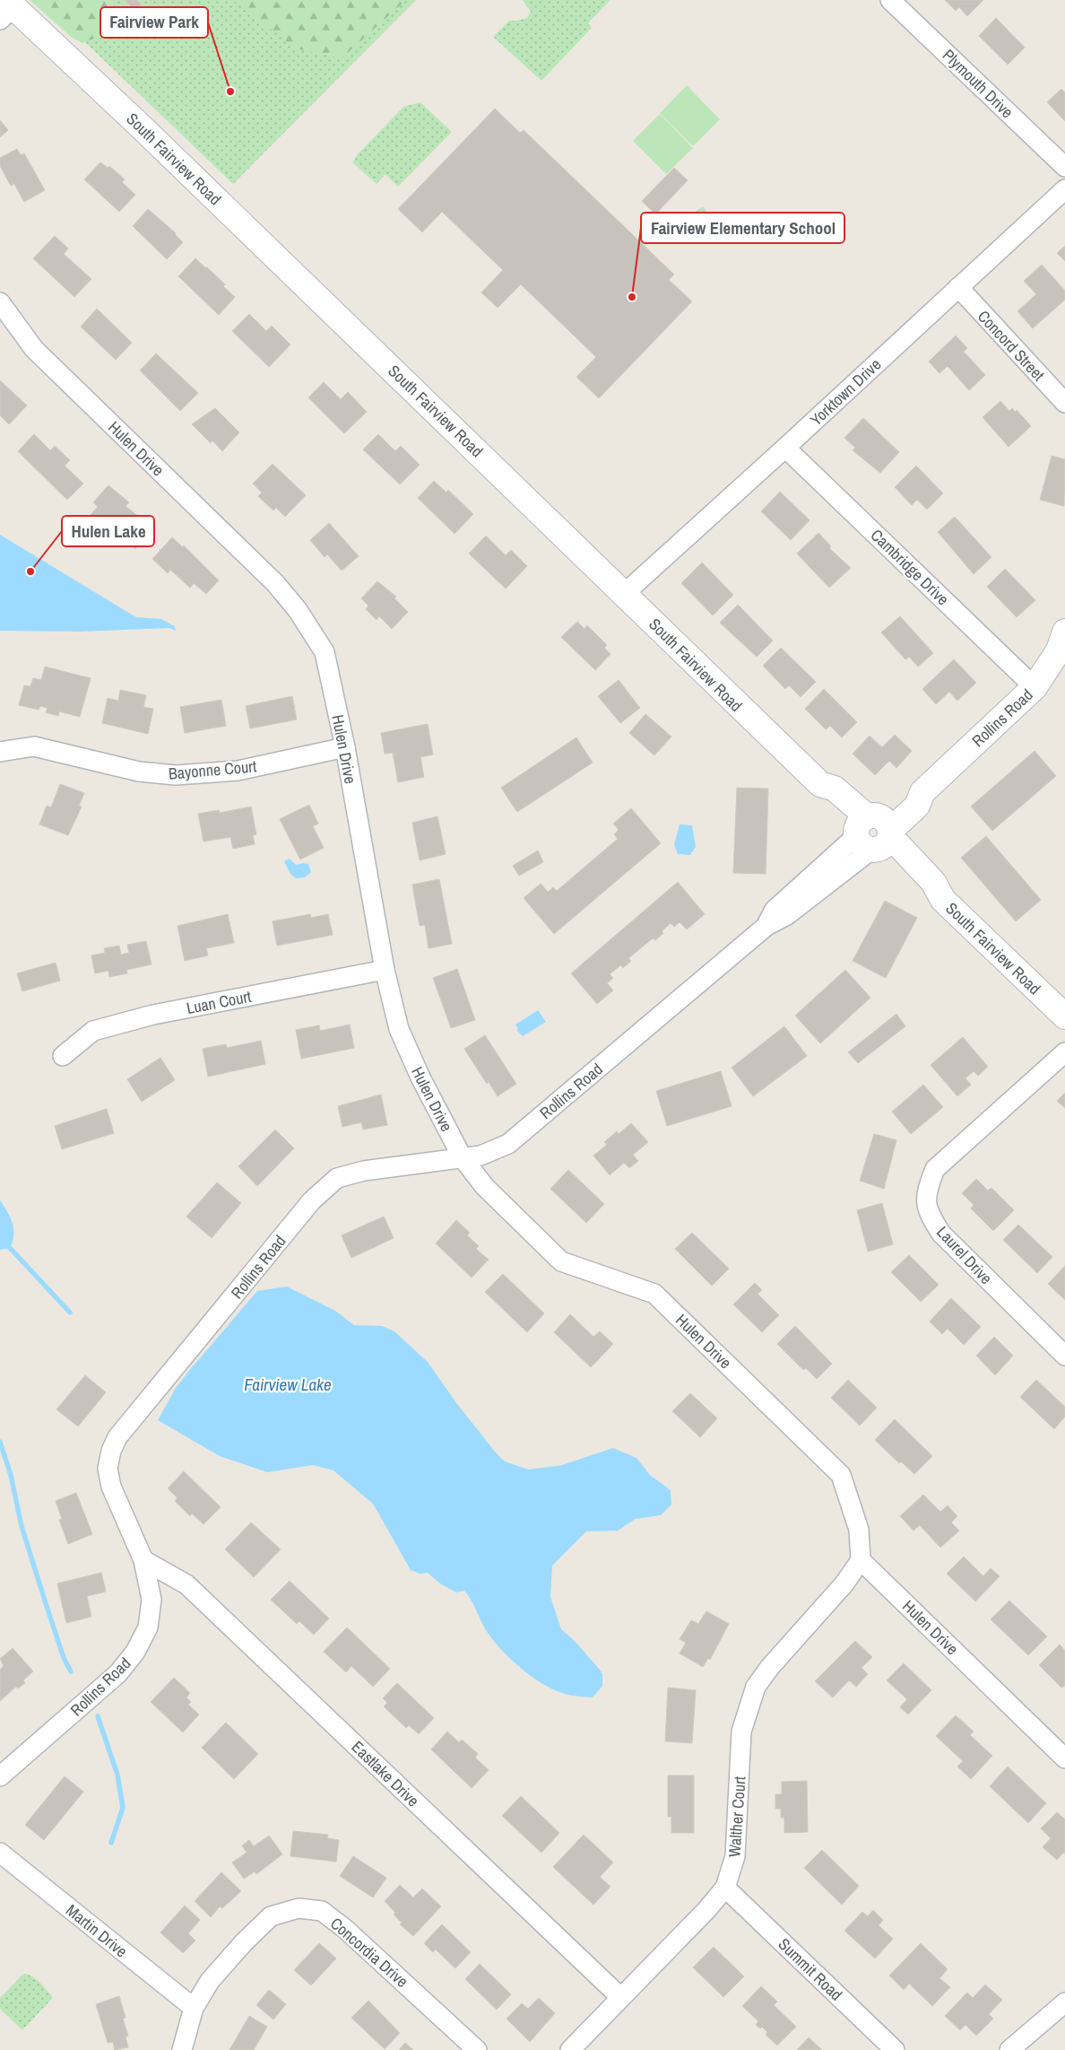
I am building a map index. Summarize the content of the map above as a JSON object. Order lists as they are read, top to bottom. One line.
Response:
{"streets":{"street":["Plymouth Drive","South Fairview Road","Concord Street","Yorktown Drive","Hulen Drive","Cambridge Drive","Rollins Road","Bayonne Court","Luan Court","Laurel Drive","Eastlake Drive","Walther Court","Martin Drive","Concordia Drive","Summit Road"]},"crossings":[["South Fairview Road","Yorktown Drive"],["South Fairview Road","Rollins Road"],["Concord Street","Yorktown Drive"],["Yorktown Drive","Cambridge Drive"],["Hulen Drive","Rollins Road"],["Hulen Drive","Bayonne Court"],["Hulen Drive","Luan Court"],["Hulen Drive","Walther Court"],["Cambridge Drive","Rollins Road"],["Rollins Road","Eastlake Drive"],["Eastlake Drive","Walther Court"],["Walther Court","Summit Road"],["Martin Drive","Concordia Drive"]],"water":["Fairview Lake"],"places":["Fairview Park","Fairview Elementary School","Hulen Lake"]}
